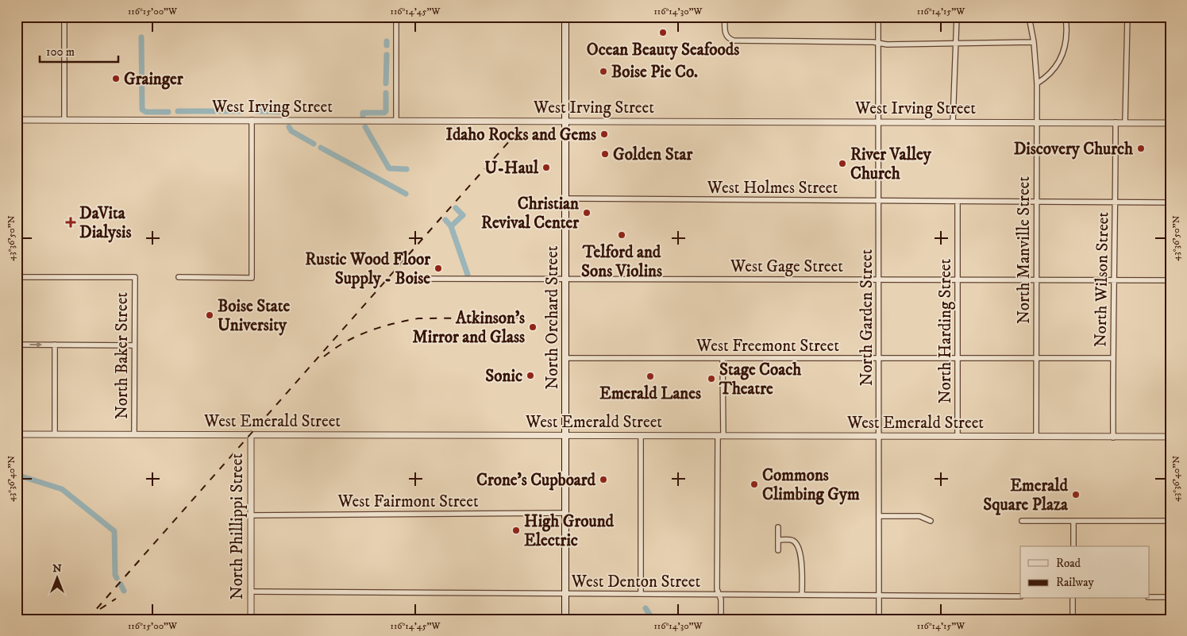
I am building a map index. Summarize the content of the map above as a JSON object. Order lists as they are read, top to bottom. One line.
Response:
{"streets":{"main road":["North Orchard Street"],"street":["West Irving Street","West Holmes Street","North Manville Street","West Gage Street","North Wilson Street","North Garden Street","North Harding Street","West Freemont Street","North Baker Street","West Emerald Street","West Fairmont Street","North Phillippi Street","West Denton Street"]},"crossings":[["West Irving Street","North Manville Street"],["West Irving Street","North Wilson Street"],["West Irving Street","North Orchard Street"],["West Irving Street","North Garden Street"],["West Holmes Street","North Manville Street"],["West Holmes Street","North Wilson Street"],["West Holmes Street","North Orchard Street"],["West Holmes Street","North Garden Street"],["West Holmes Street","North Harding Street"],["North Manville Street","West Gage Street"],["North Manville Street","West Freemont Street"],["North Manville Street","West Emerald Street"],["West Gage Street","North Wilson Street"],["West Gage Street","North Orchard Street"],["West Gage Street","North Garden Street"],["West Gage Street","North Harding Street"],["North Wilson Street","West Freemont Street"],["North Wilson Street","West Emerald Street"],["North Orchard Street","West Freemont Street"],["North Orchard Street","West Emerald Street"],["North Orchard Street","West Fairmont Street"],["North Orchard Street","West Denton Street"],["North Garden Street","West Freemont Street"],["North Garden Street","West Emerald Street"],["North Garden Street","West Denton Street"],["North Harding Street","West Freemont Street"],["North Harding Street","West Emerald Street"],["North Baker Street","West Emerald Street"],["West Emerald Street","North Phillippi Street"],["West Fairmont Street","North Phillippi Street"],["North Phillippi Street","West Denton Street"]],"places":{"other":["Ocean Beauty Seafoods","Boise Pie Co.","Grainger","Idaho Rocks and Gems","Discovery Church","Golden Star","River Valley Church","U-Haul","Christian Revival Center","Telford and Sons Violins","Rustic Wood Floor Supply - Boise","Boise State University","Atkinson's Mirror and Glass","Sonic","Emerald Lanes","Stage Coach Theatre","Crone's Cupboard","Commons Climbing Gym","Emerald Square Plaza","High Ground Electric"],"health":["DaVita Dialysis"]},"legend":["Road","Railway"],"scale_bar":"100 m","north":"top","coordinates":["116°15'00\"W","116°14'45\"W","116°14'30\"W","116°14'15\"W","43°36'50\"N","43°36'40\"N"]}
